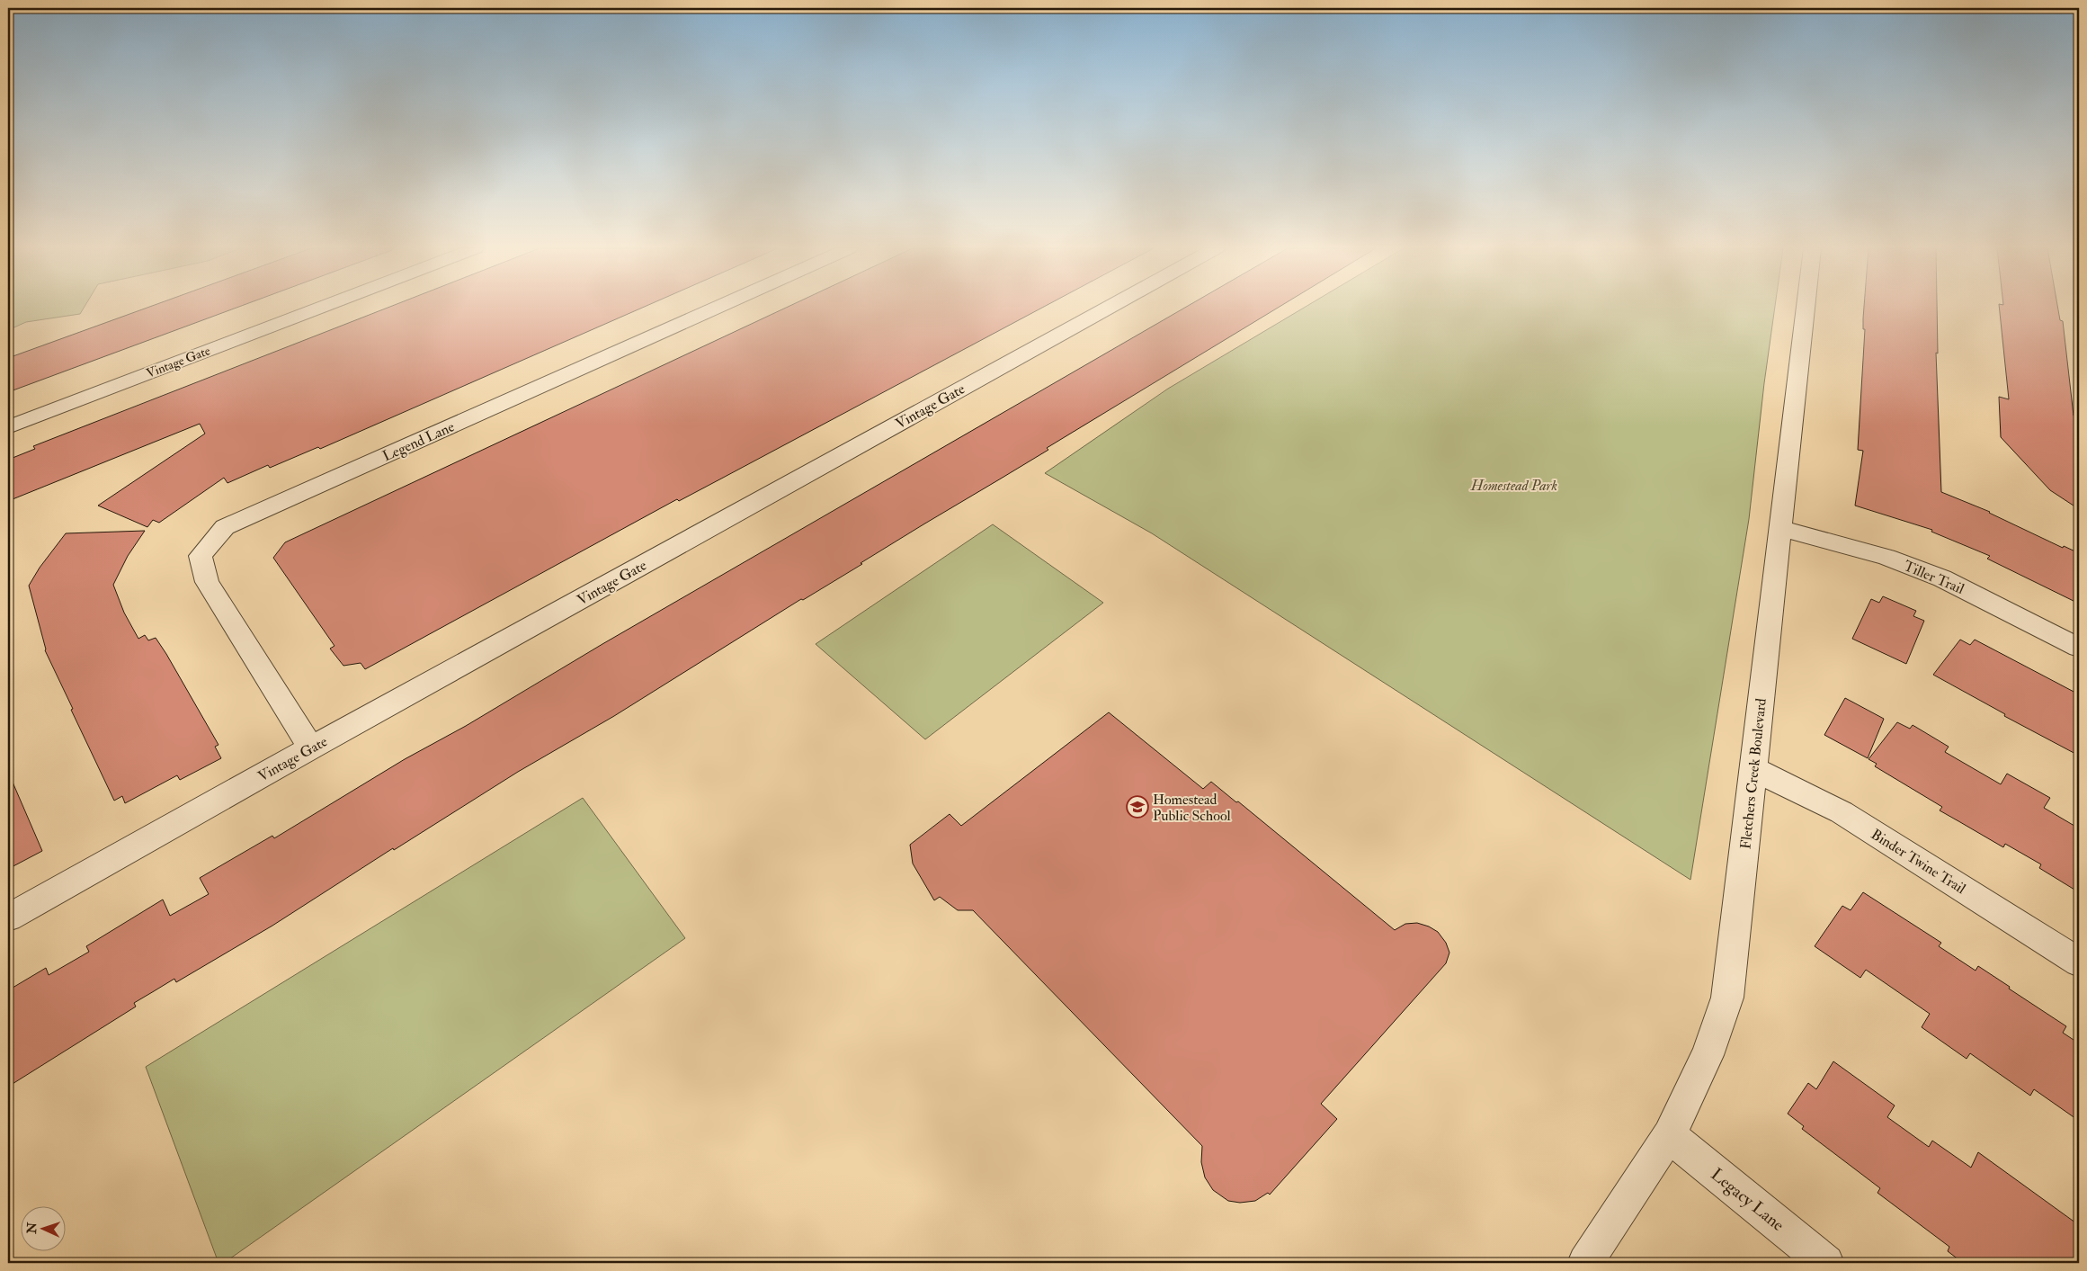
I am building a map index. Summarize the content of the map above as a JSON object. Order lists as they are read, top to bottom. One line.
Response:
{"streets":{"street":["Vintage Gate","Legend Lane","Tiller Trail","Fletchers Creek Boulevard","Binder Twine Trail","Legacy Lane"]},"crossings":[["Vintage Gate","Legend Lane"],["Tiller Trail","Fletchers Creek Boulevard"],["Fletchers Creek Boulevard","Binder Twine Trail"],["Fletchers Creek Boulevard","Legacy Lane"]],"parks":["Homestead Park"],"places":{"school or university":["Homestead Public School"]},"north":"left"}
